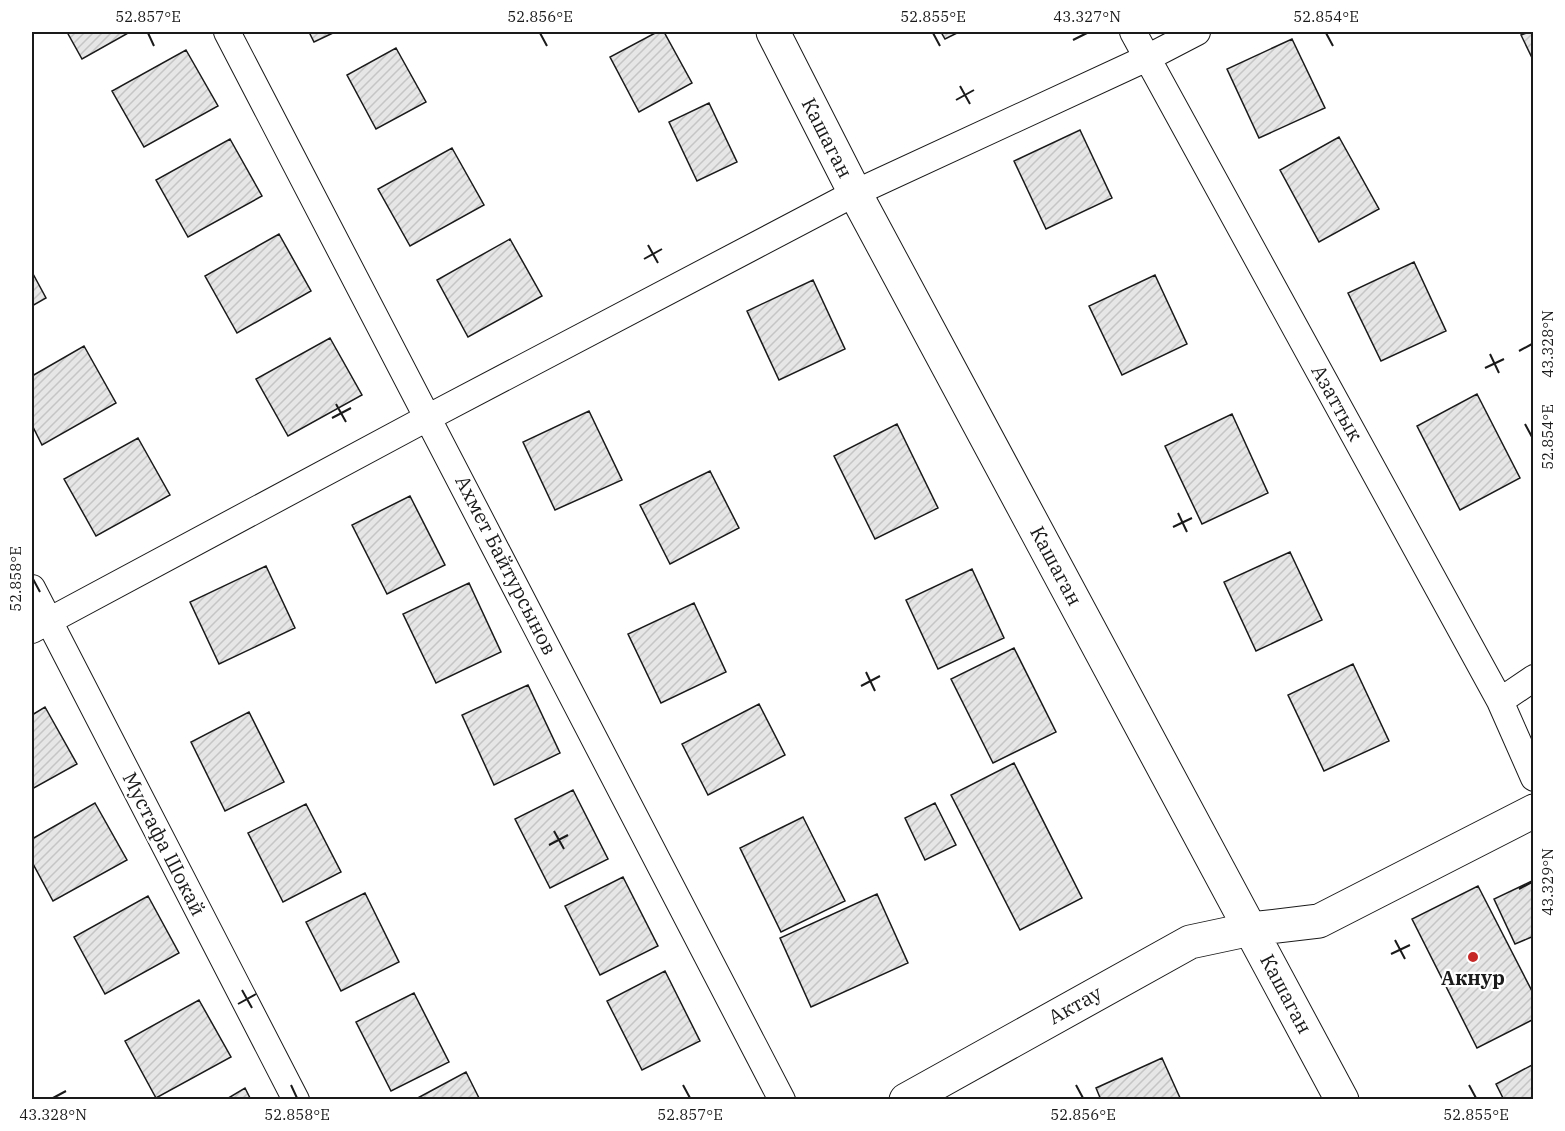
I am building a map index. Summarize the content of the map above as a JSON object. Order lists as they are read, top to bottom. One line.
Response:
{"streets":{"street":["Кашаган","Азаттык","Ахмет Байтурсынов","Мустафа Шокай","Актау"]},"crossings":[["Кашаган","Актау"]],"places":["Акнур"],"coordinates":["52.857°E","52.856°E","52.855°E","43.327°N","52.854°E","43.328°N","52.858°E","43.329°N"]}
